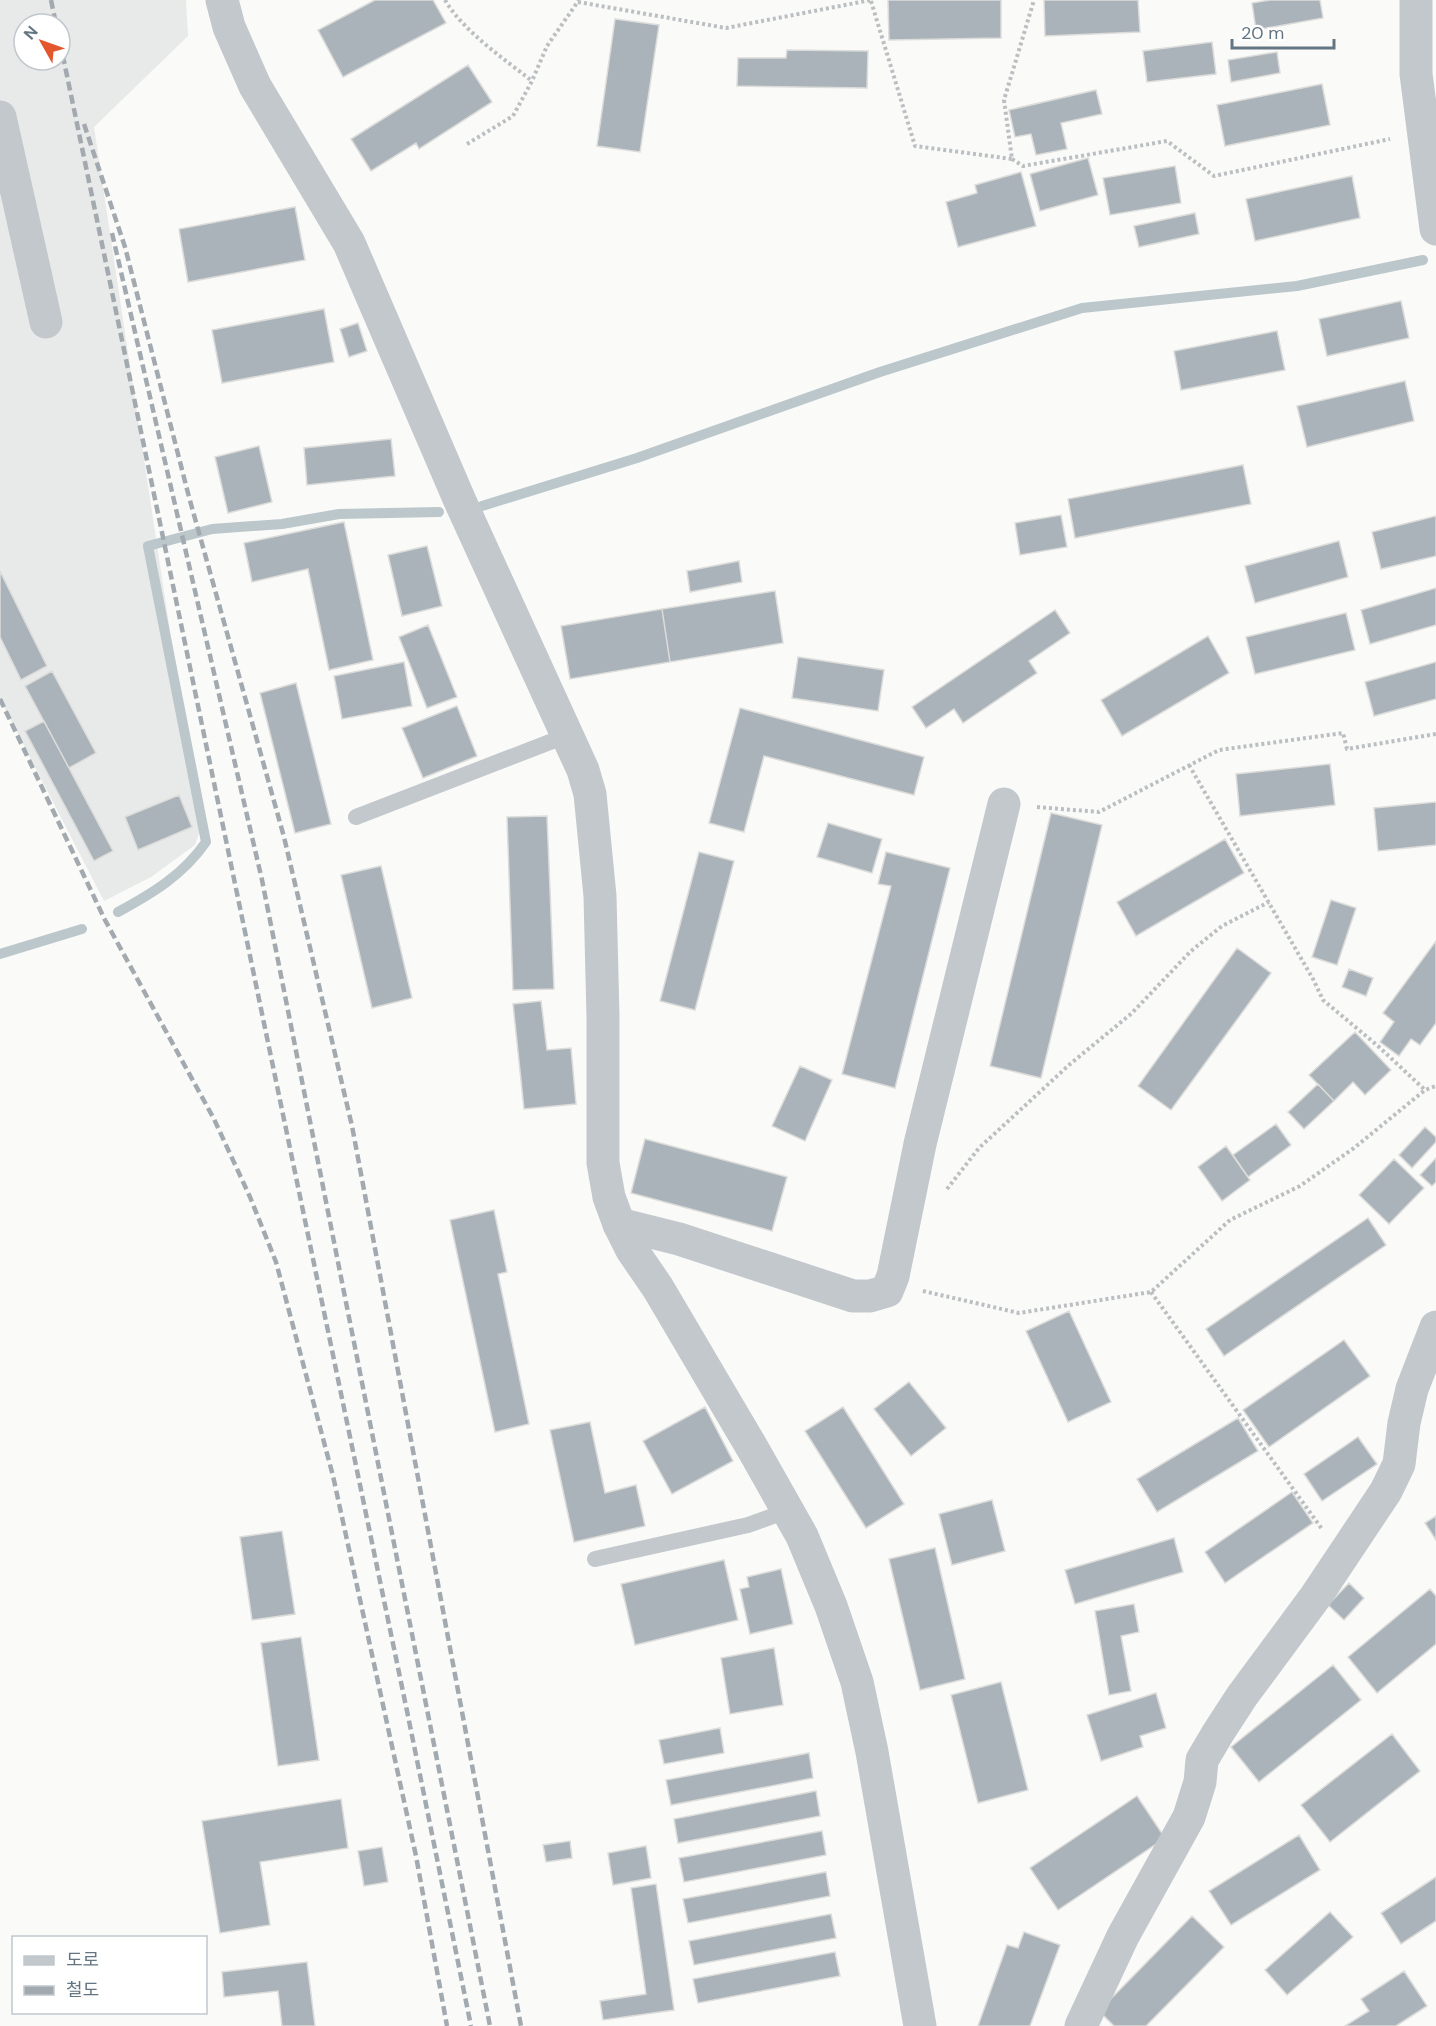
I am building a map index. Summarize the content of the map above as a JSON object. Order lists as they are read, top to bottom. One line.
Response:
{"legend":["도로","철도"],"scale_bar":"20 m","north":"top left"}
